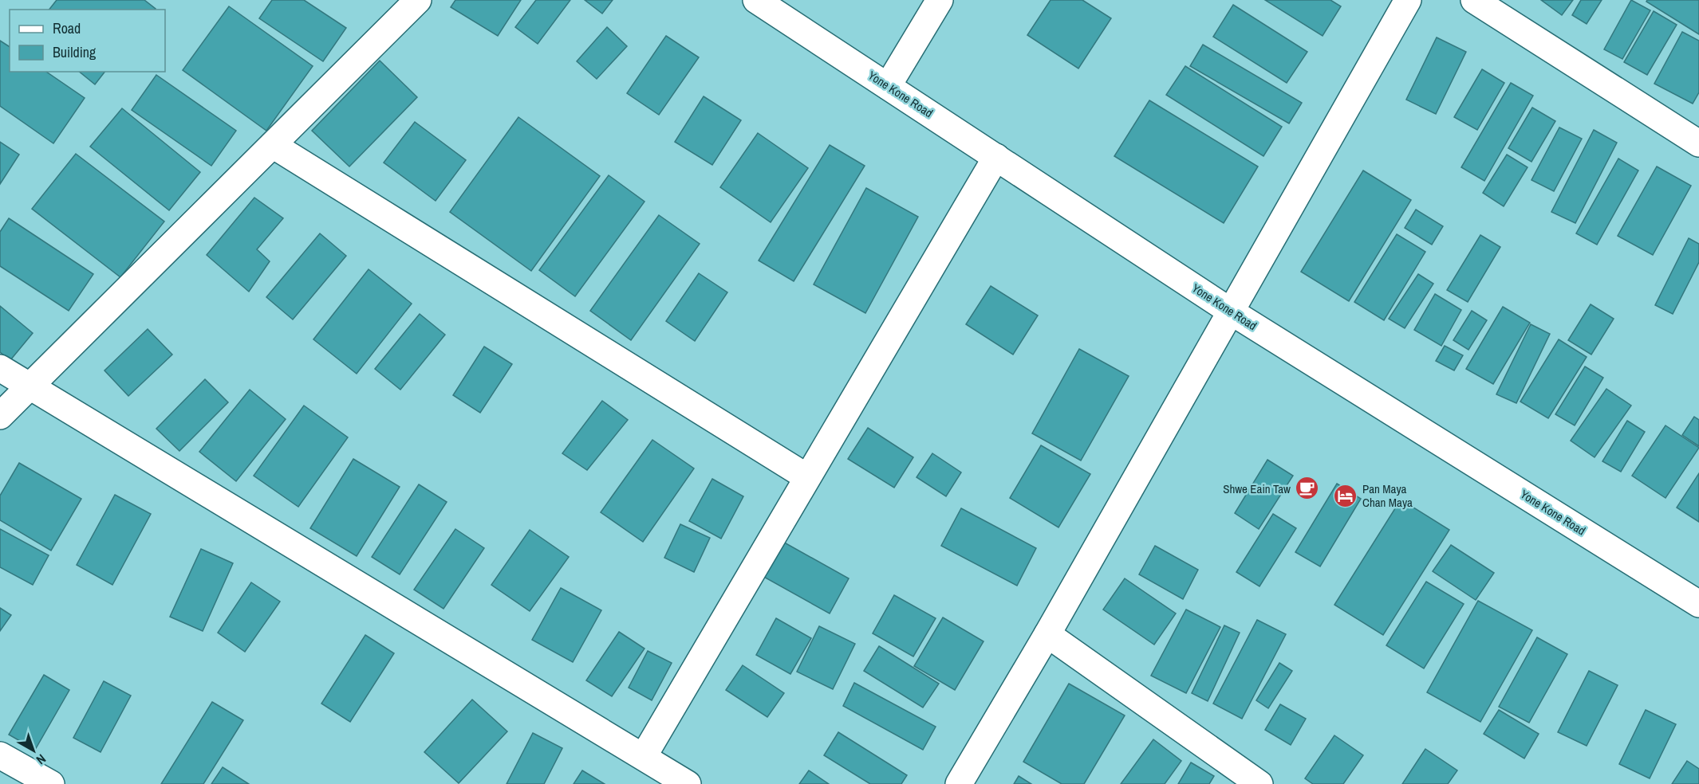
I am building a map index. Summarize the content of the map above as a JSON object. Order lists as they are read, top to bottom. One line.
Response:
{"streets":{"street":["Yone Kone Road"]},"places":{"cafe":["Shwe Eain Taw"],"hotel":["Pan Maya Chan Maya"]},"legend":["Road","Building"],"north":"bottom right"}
